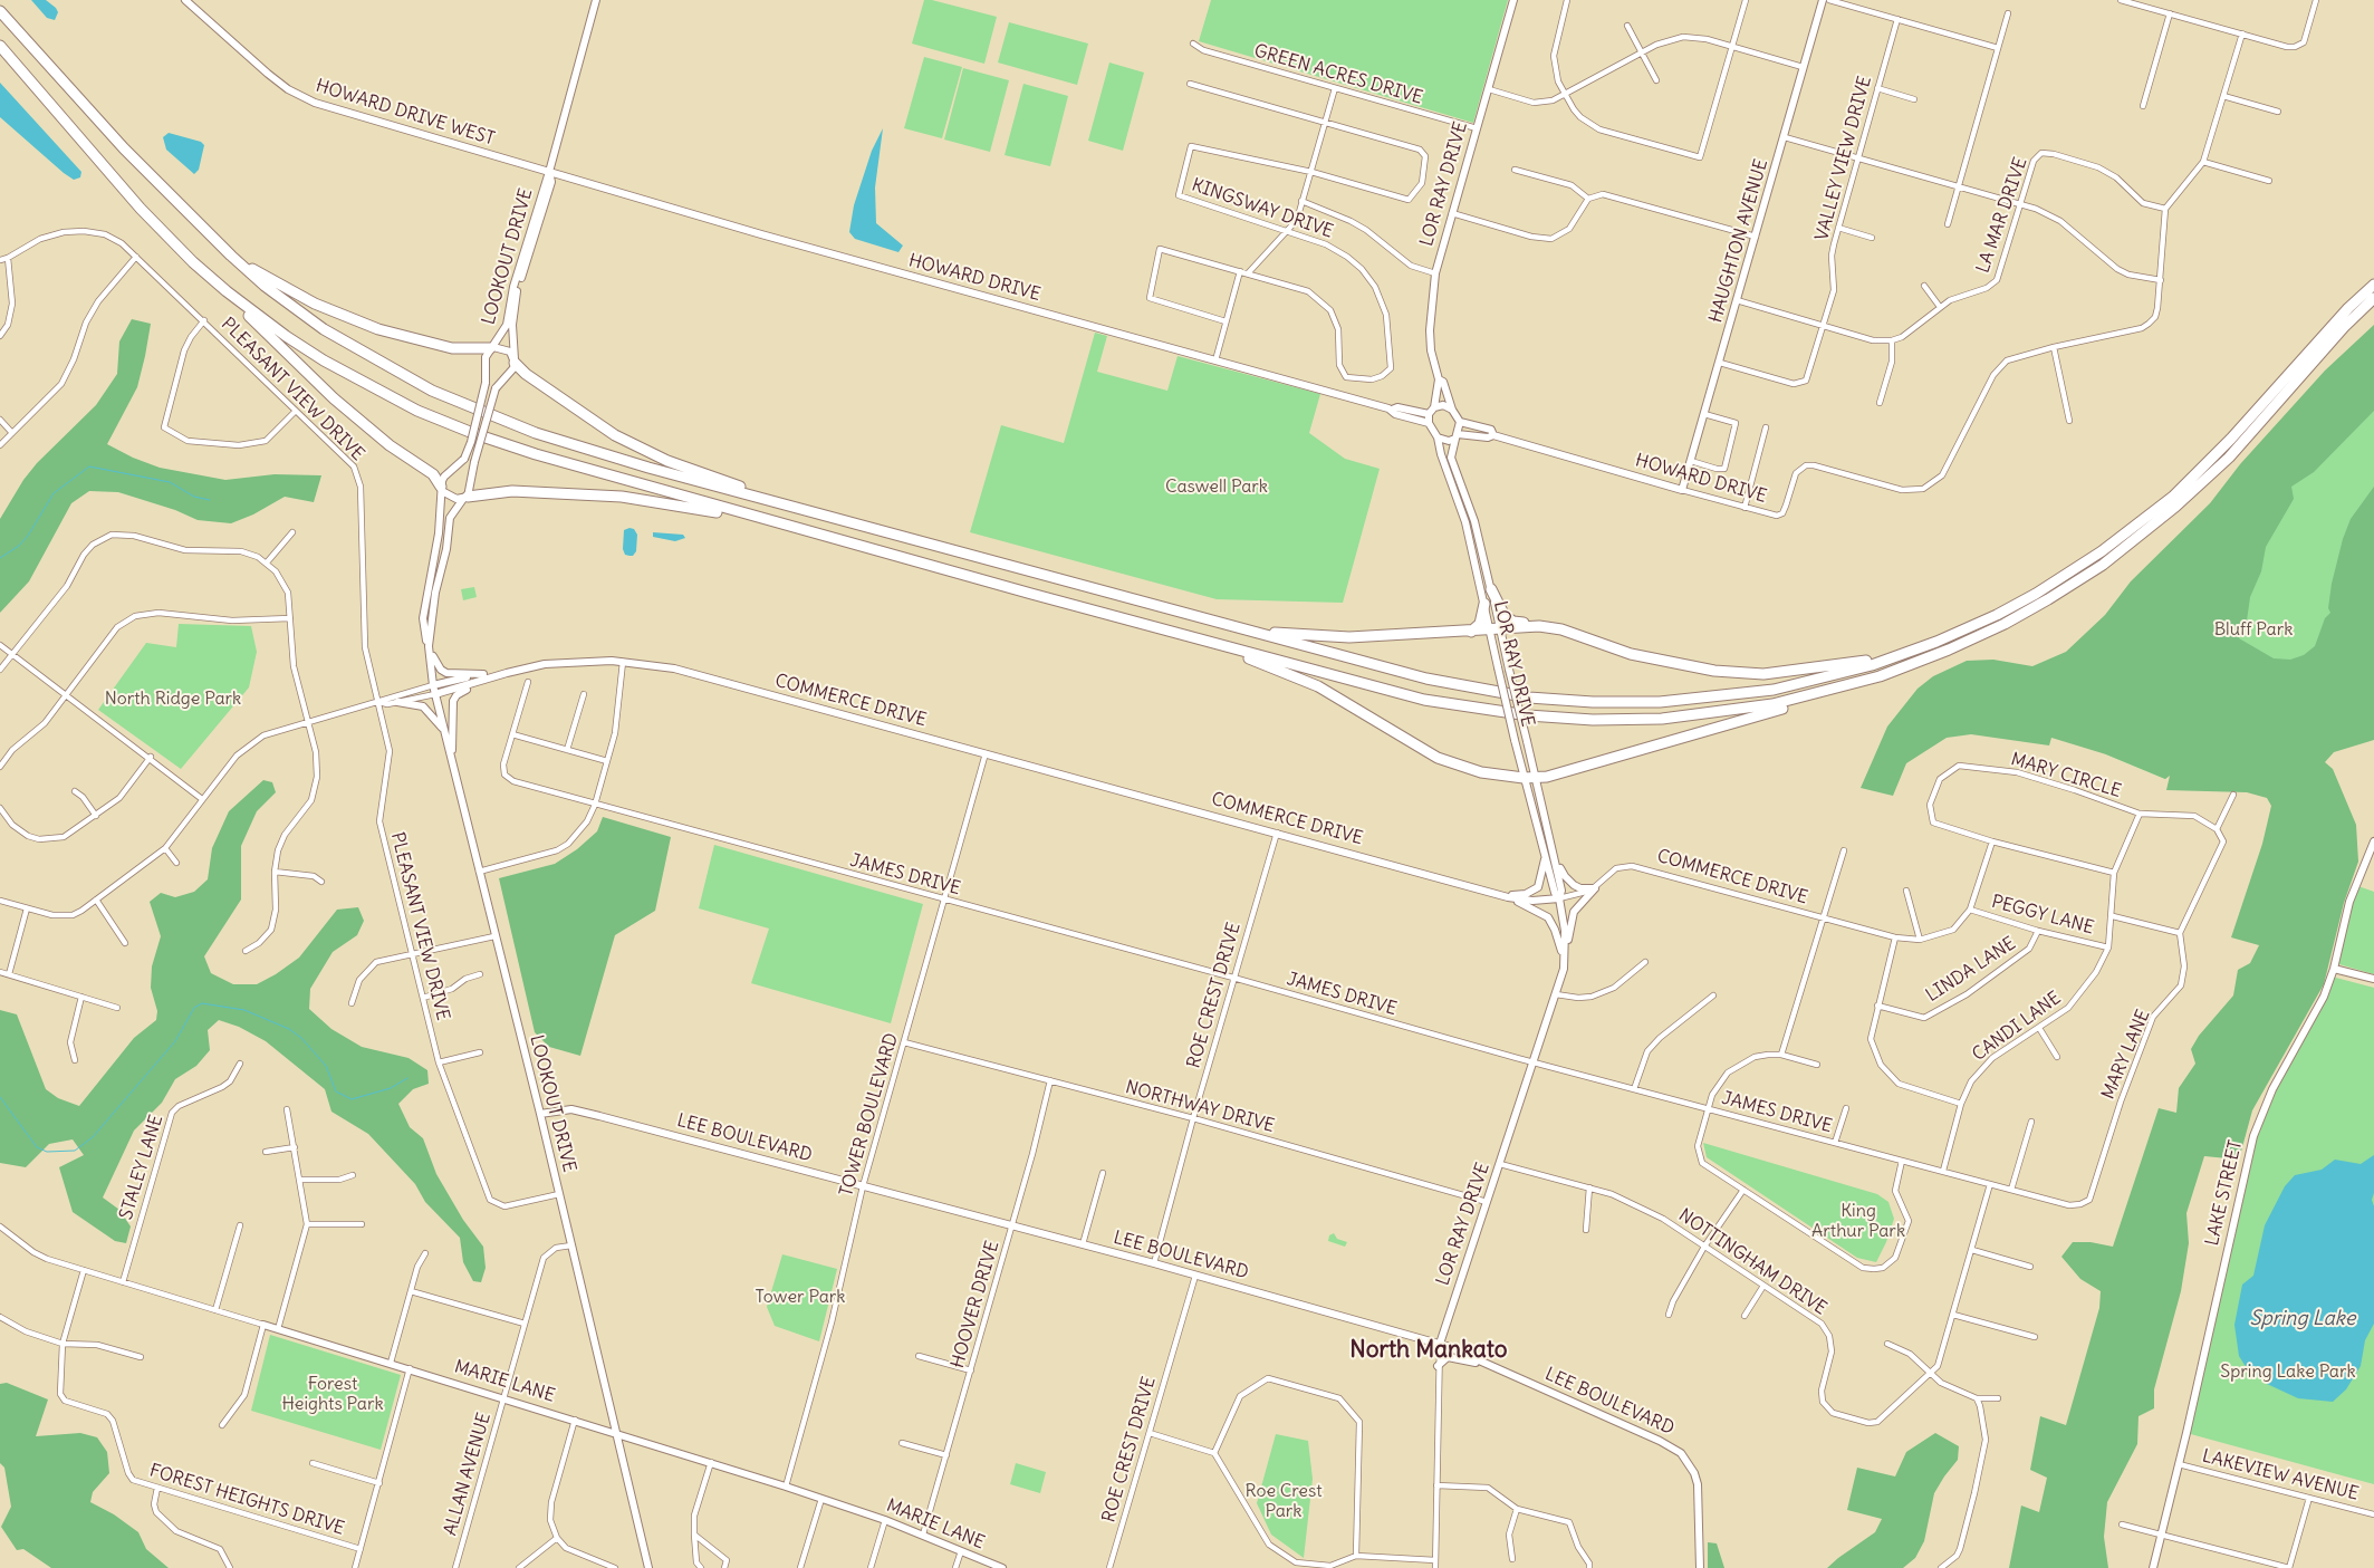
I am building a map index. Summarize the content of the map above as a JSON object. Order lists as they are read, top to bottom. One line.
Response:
{"streets":{"street":["GREEN ACRES DRIVE","HOWARD DRIVE WEST","VALLEY VIEW DRIVE","LOR RAY DRIVE","KINGSWAY DRIVE","LA MAR DRIVE","HAUGHTON AVENUE","LOOKOUT DRIVE","HOWARD DRIVE","PLEASANT VIEW DRIVE","COMMERCE DRIVE","MARY CIRCLE","JAMES DRIVE","PEGGY LANE","LINDA LANE","ROE CREST DRIVE","CANDI LANE","MARY LANE","NORTHWAY DRIVE","TOWER BOULEVARD","LEE BOULEVARD","STALEY LANE","LAKE STREET","NOTTINGHAM DRIVE","HOOVER DRIVE","MARIE LANE","ALLAN AVENUE","LAKEVIEW AVENUE","FOREST HEIGHTS DRIVE"]},"crossings":[["GREEN ACRES DRIVE","LOR RAY DRIVE"],["HOWARD DRIVE WEST","LOOKOUT DRIVE"],["HOWARD DRIVE WEST","HOWARD DRIVE"],["VALLEY VIEW DRIVE","HAUGHTON AVENUE"],["LOR RAY DRIVE","HOWARD DRIVE"],["LOR RAY DRIVE","COMMERCE DRIVE"],["LOR RAY DRIVE","JAMES DRIVE"],["LOR RAY DRIVE","NORTHWAY DRIVE"],["LOR RAY DRIVE","LEE BOULEVARD"],["LOR RAY DRIVE","NOTTINGHAM DRIVE"],["LA MAR DRIVE","HOWARD DRIVE"],["HAUGHTON AVENUE","HOWARD DRIVE"],["LOOKOUT DRIVE","HOWARD DRIVE"],["LOOKOUT DRIVE","PLEASANT VIEW DRIVE"],["LOOKOUT DRIVE","COMMERCE DRIVE"],["LOOKOUT DRIVE","LEE BOULEVARD"],["LOOKOUT DRIVE","MARIE LANE"],["LOOKOUT DRIVE","ALLAN AVENUE"],["COMMERCE DRIVE","MARY CIRCLE"],["COMMERCE DRIVE","PEGGY LANE"],["COMMERCE DRIVE","ROE CREST DRIVE"],["COMMERCE DRIVE","TOWER BOULEVARD"],["MARY CIRCLE","CANDI LANE"],["JAMES DRIVE","ROE CREST DRIVE"],["JAMES DRIVE","CANDI LANE"],["JAMES DRIVE","MARY LANE"],["JAMES DRIVE","TOWER BOULEVARD"],["JAMES DRIVE","NOTTINGHAM DRIVE"],["PEGGY LANE","LINDA LANE"],["PEGGY LANE","CANDI LANE"],["PEGGY LANE","MARY LANE"],["ROE CREST DRIVE","NORTHWAY DRIVE"],["ROE CREST DRIVE","LEE BOULEVARD"],["NORTHWAY DRIVE","TOWER BOULEVARD"],["NORTHWAY DRIVE","HOOVER DRIVE"],["TOWER BOULEVARD","LEE BOULEVARD"],["TOWER BOULEVARD","MARIE LANE"],["LEE BOULEVARD","HOOVER DRIVE"],["STALEY LANE","MARIE LANE"],["LAKE STREET","LAKEVIEW AVENUE"],["HOOVER DRIVE","MARIE LANE"],["MARIE LANE","ALLAN AVENUE"]],"districts":["North Mankato"],"water":["Spring Lake"],"parks":["Caswell Park","Bluff Park","North Ridge Park","King Arthur Park","Tower Park","Spring Lake Park","Forest Heights Park","Roe Crest Park"]}
